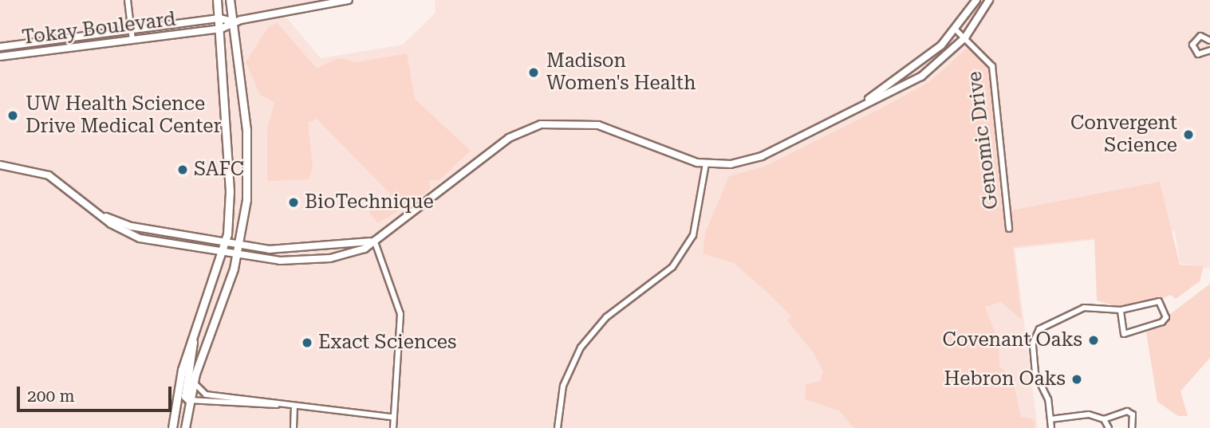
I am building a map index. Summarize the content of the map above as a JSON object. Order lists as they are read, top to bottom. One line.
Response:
{"streets":{"street":["Tokay Boulevard","Genomic Drive"]},"places":["Madison Women's Health","UW Health Science Drive Medical Center","Convergent Science","SAFC","BioTechnique","Covenant Oaks","Exact Sciences","Hebron Oaks"],"scale_bar":"200 m"}
